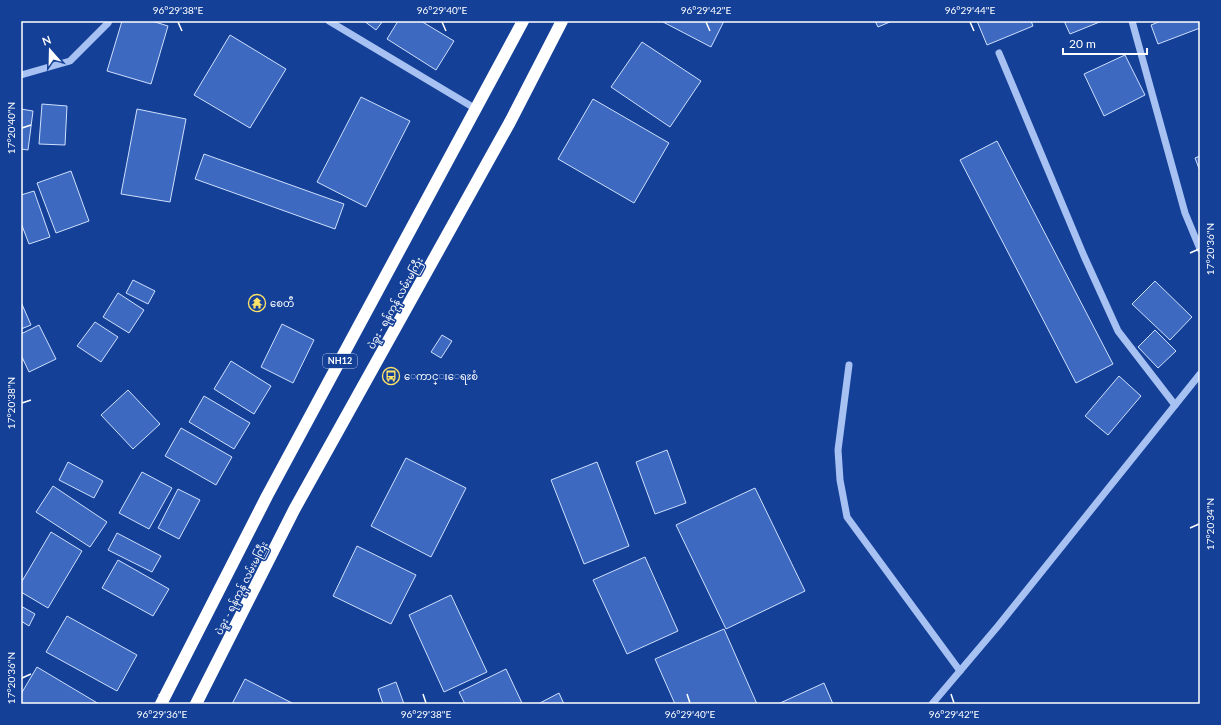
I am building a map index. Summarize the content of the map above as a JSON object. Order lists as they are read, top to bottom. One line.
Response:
{"streets":{"highway":["ပဲခူး - ရန်ကုန် လမ်းမကြီး","NH12"]},"places":{"temple":["စေတီ"],"bus stop":["ေကာင္းေရႊစံ"]},"scale_bar":"20 m","north":"top","coordinates":["96°29'38\"E","96°29'40\"E","96°29'42\"E","96°29'44\"E","17°20'40\"N","17°20'36\"N","17°20'38\"N","17°20'34\"N","96°29'36\"E"]}
